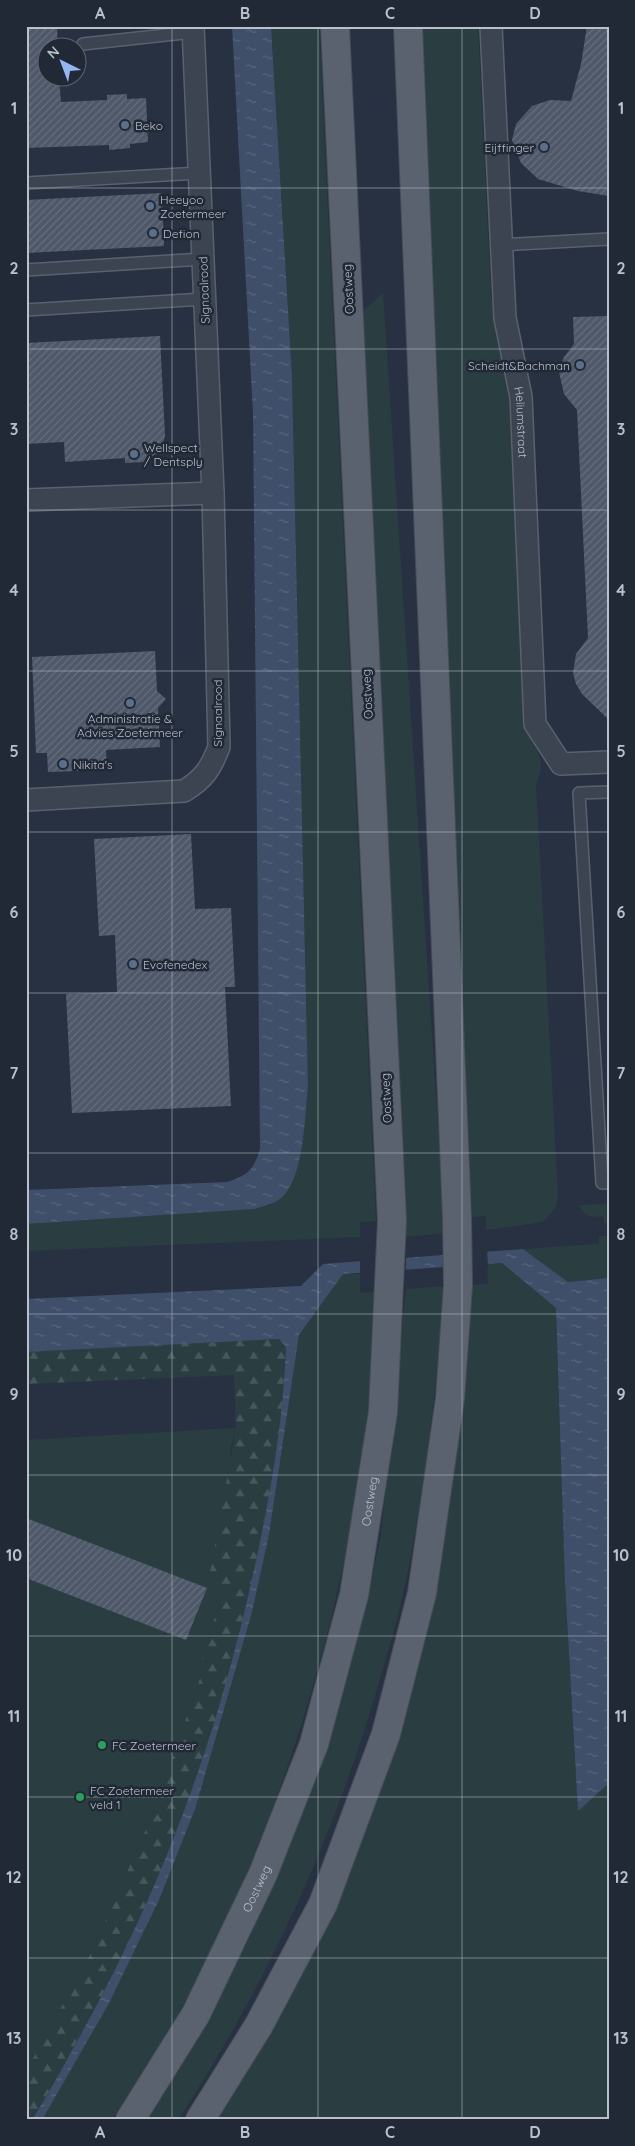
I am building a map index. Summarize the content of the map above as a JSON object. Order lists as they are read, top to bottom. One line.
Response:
{"streets":{"main road":["Oostweg"],"street":["Signaalrood","Heliumstraat"]},"places":["Beko","Eijffinger","Heeyoo Zoetermeer","Defion","Scheidt&Bachman","Wellspect / Dentsply","Administratie & Advies Zoetermeer","Nikita's","Evofenedex","FC Zoetermeer","FC Zoetermeer veld 1"],"north":"top left","grid":{"columns":["A","B","C","D"],"rows":["1","2","3","4","5","6","7","8","9","10","11","12","13"]}}
